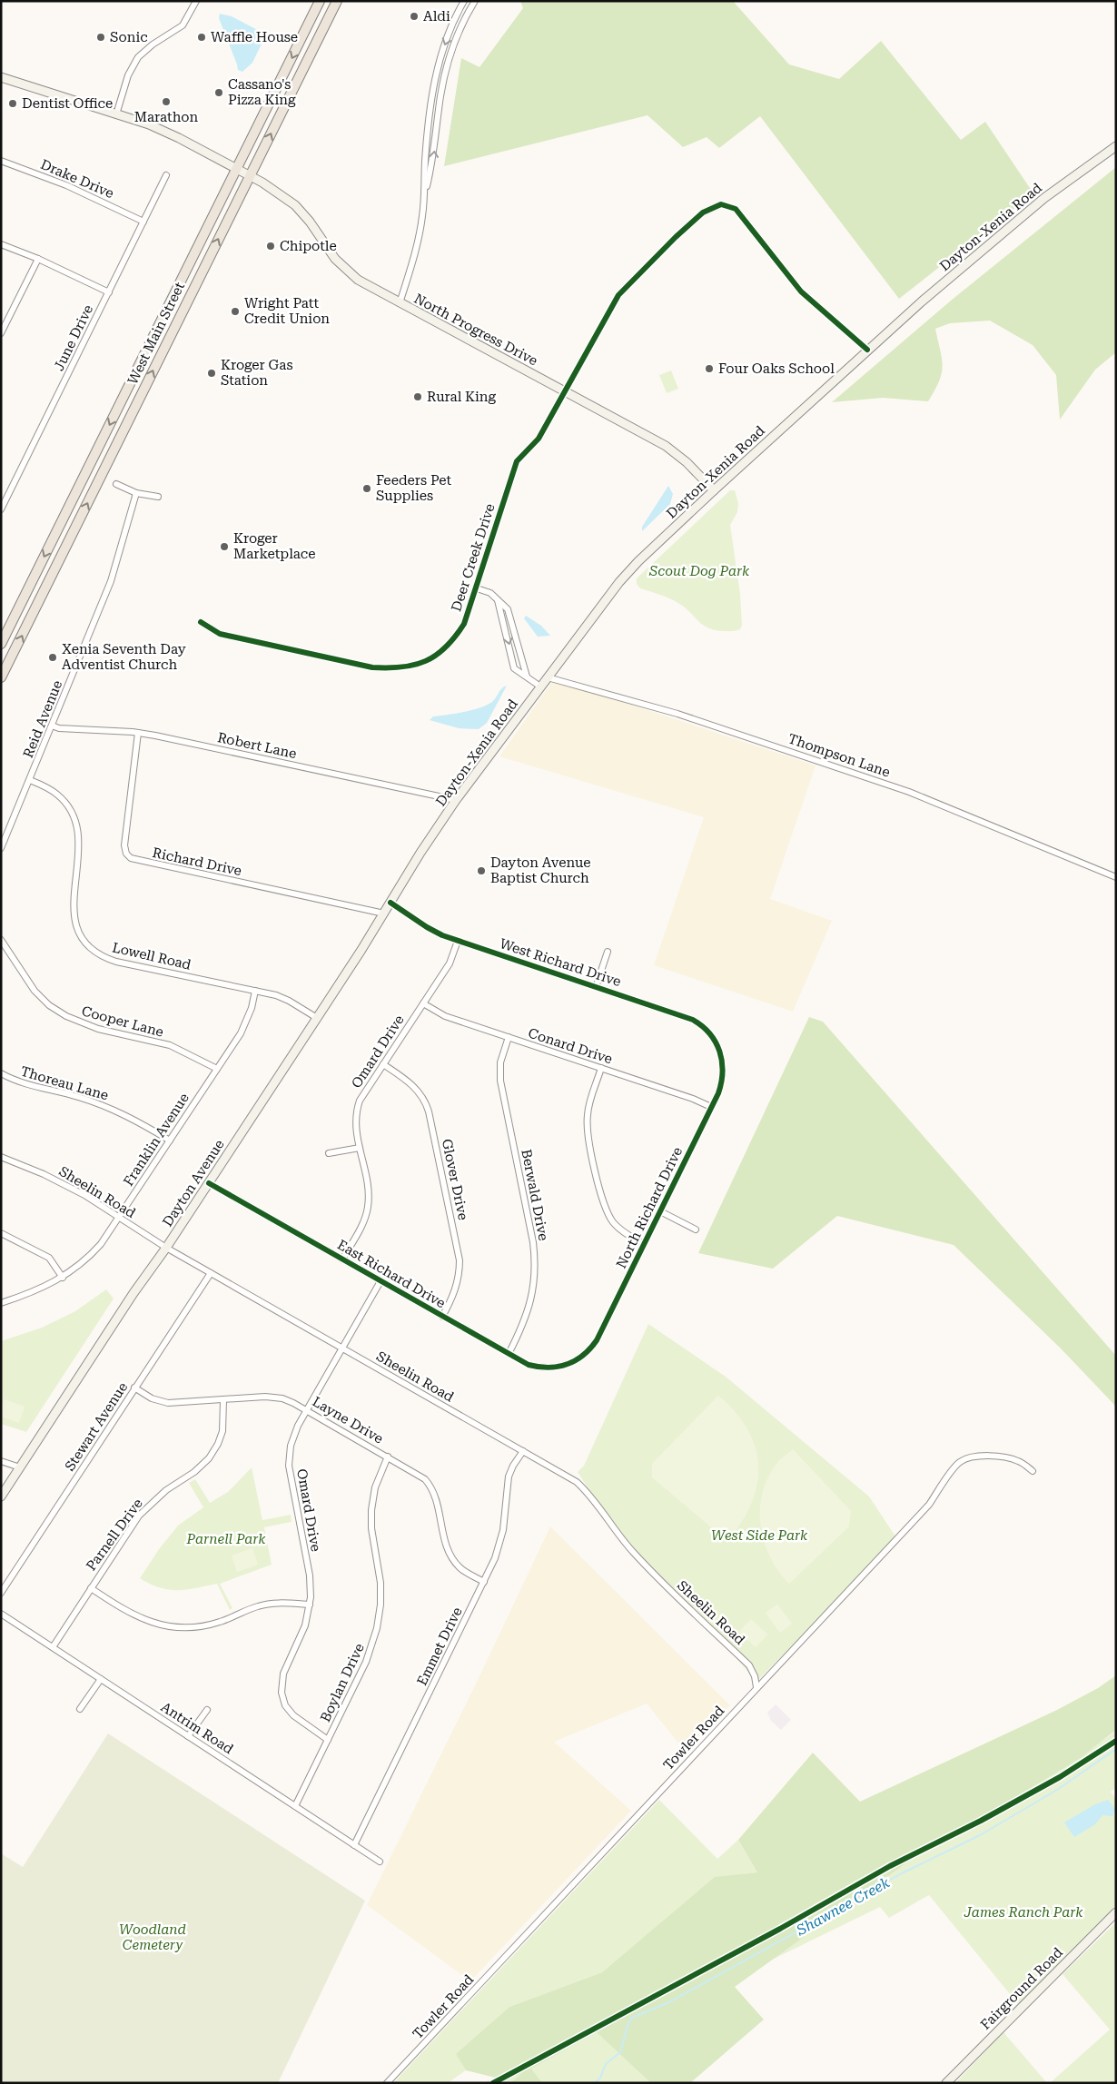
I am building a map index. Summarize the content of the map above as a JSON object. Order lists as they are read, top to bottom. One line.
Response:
{"streets":{"main road":["Dayton-Xenia Road","North Progress Drive","West Main Street","Dayton Avenue","Fairground Road"],"street":["Drake Drive","June Drive","Deer Creek Drive","Reid Avenue","Robert Lane","Thompson Lane","Richard Drive","Lowell Road","West Richard Drive","Cooper Lane","Conard Drive","Omard Drive","Thoreau Lane","Franklin Avenue","Glover Drive","Sheelin Road","Berwald Drive","North Richard Drive","East Richard Drive","Layne Drive","Stewart Avenue","Parnell Drive","Emmet Drive","Boylan Drive","Antrim Road","Towler Road"]},"crossings":[["Drake Drive","June Drive"],["Dayton-Xenia Road","North Progress Drive"],["Dayton-Xenia Road","Deer Creek Drive"],["Dayton-Xenia Road","Robert Lane"],["Dayton-Xenia Road","Thompson Lane"],["Dayton-Xenia Road","Dayton Avenue"],["North Progress Drive","West Main Street"],["North Progress Drive","Deer Creek Drive"],["Reid Avenue","Robert Lane"],["Reid Avenue","Lowell Road"],["Robert Lane","Richard Drive"],["Richard Drive","Dayton Avenue"],["Lowell Road","Franklin Avenue"],["Lowell Road","Dayton Avenue"],["West Richard Drive","Omard Drive"],["West Richard Drive","Dayton Avenue"],["West Richard Drive","North Richard Drive"],["Cooper Lane","Franklin Avenue"],["Conard Drive","Omard Drive"],["Conard Drive","Berwald Drive"],["Conard Drive","North Richard Drive"],["Omard Drive","Glover Drive"],["Omard Drive","Sheelin Road"],["Omard Drive","East Richard Drive"],["Omard Drive","Layne Drive"],["Omard Drive","Boylan Drive"],["Thoreau Lane","Franklin Avenue"],["Franklin Avenue","Sheelin Road"],["Glover Drive","East Richard Drive"],["Dayton Avenue","Sheelin Road"],["Dayton Avenue","East Richard Drive"],["Sheelin Road","Stewart Avenue"],["Sheelin Road","Emmet Drive"],["Sheelin Road","Towler Road"],["Berwald Drive","East Richard Drive"],["North Richard Drive","East Richard Drive"],["Layne Drive","Stewart Avenue"],["Layne Drive","Parnell Drive"],["Layne Drive","Emmet Drive"],["Layne Drive","Boylan Drive"],["Parnell Drive","Antrim Road"],["Emmet Drive","Antrim Road"],["Boylan Drive","Antrim Road"]],"water":["Shawnee Creek"],"parks":["Scout Dog Park","West Side Park","Parnell Park","James Ranch Park","Woodland Cemetery"],"places":["Aldi","Sonic","Waffle House","Cassano's Pizza King","Marathon","Dentist Office","Chipotle","Wright Patt Credit Union","Four Oaks School","Kroger Gas Station","Rural King","Feeders Pet Supplies","Kroger Marketplace","Xenia Seventh Day Adventist Church","Dayton Avenue Baptist Church"]}
